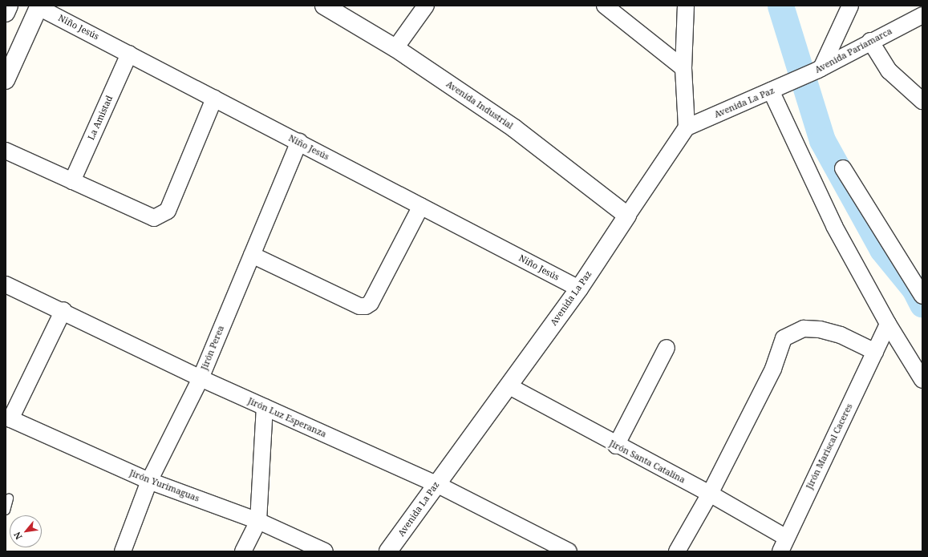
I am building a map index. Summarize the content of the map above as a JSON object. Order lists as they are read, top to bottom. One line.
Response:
{"streets":{"street":["Niño Jesús","Avenida Pariamarca","Avenida La Paz","Avenida Industrial","La Amistad","Jirón Perea","Jirón Luz Esperanza","Jirón Mariscal Caceres","Jirón Santa Catalina","Jirón Yurimaguas"]},"crossings":[["Niño Jesús","Avenida La Paz"],["Niño Jesús","La Amistad"],["Niño Jesús","Jirón Perea"],["Avenida Pariamarca","Avenida La Paz"],["Avenida La Paz","Avenida Industrial"],["Avenida La Paz","Jirón Luz Esperanza"],["Avenida La Paz","Jirón Santa Catalina"],["Jirón Perea","Jirón Luz Esperanza"],["Jirón Perea","Jirón Yurimaguas"],["Jirón Mariscal Caceres","Jirón Santa Catalina"]],"north":"bottom left"}
